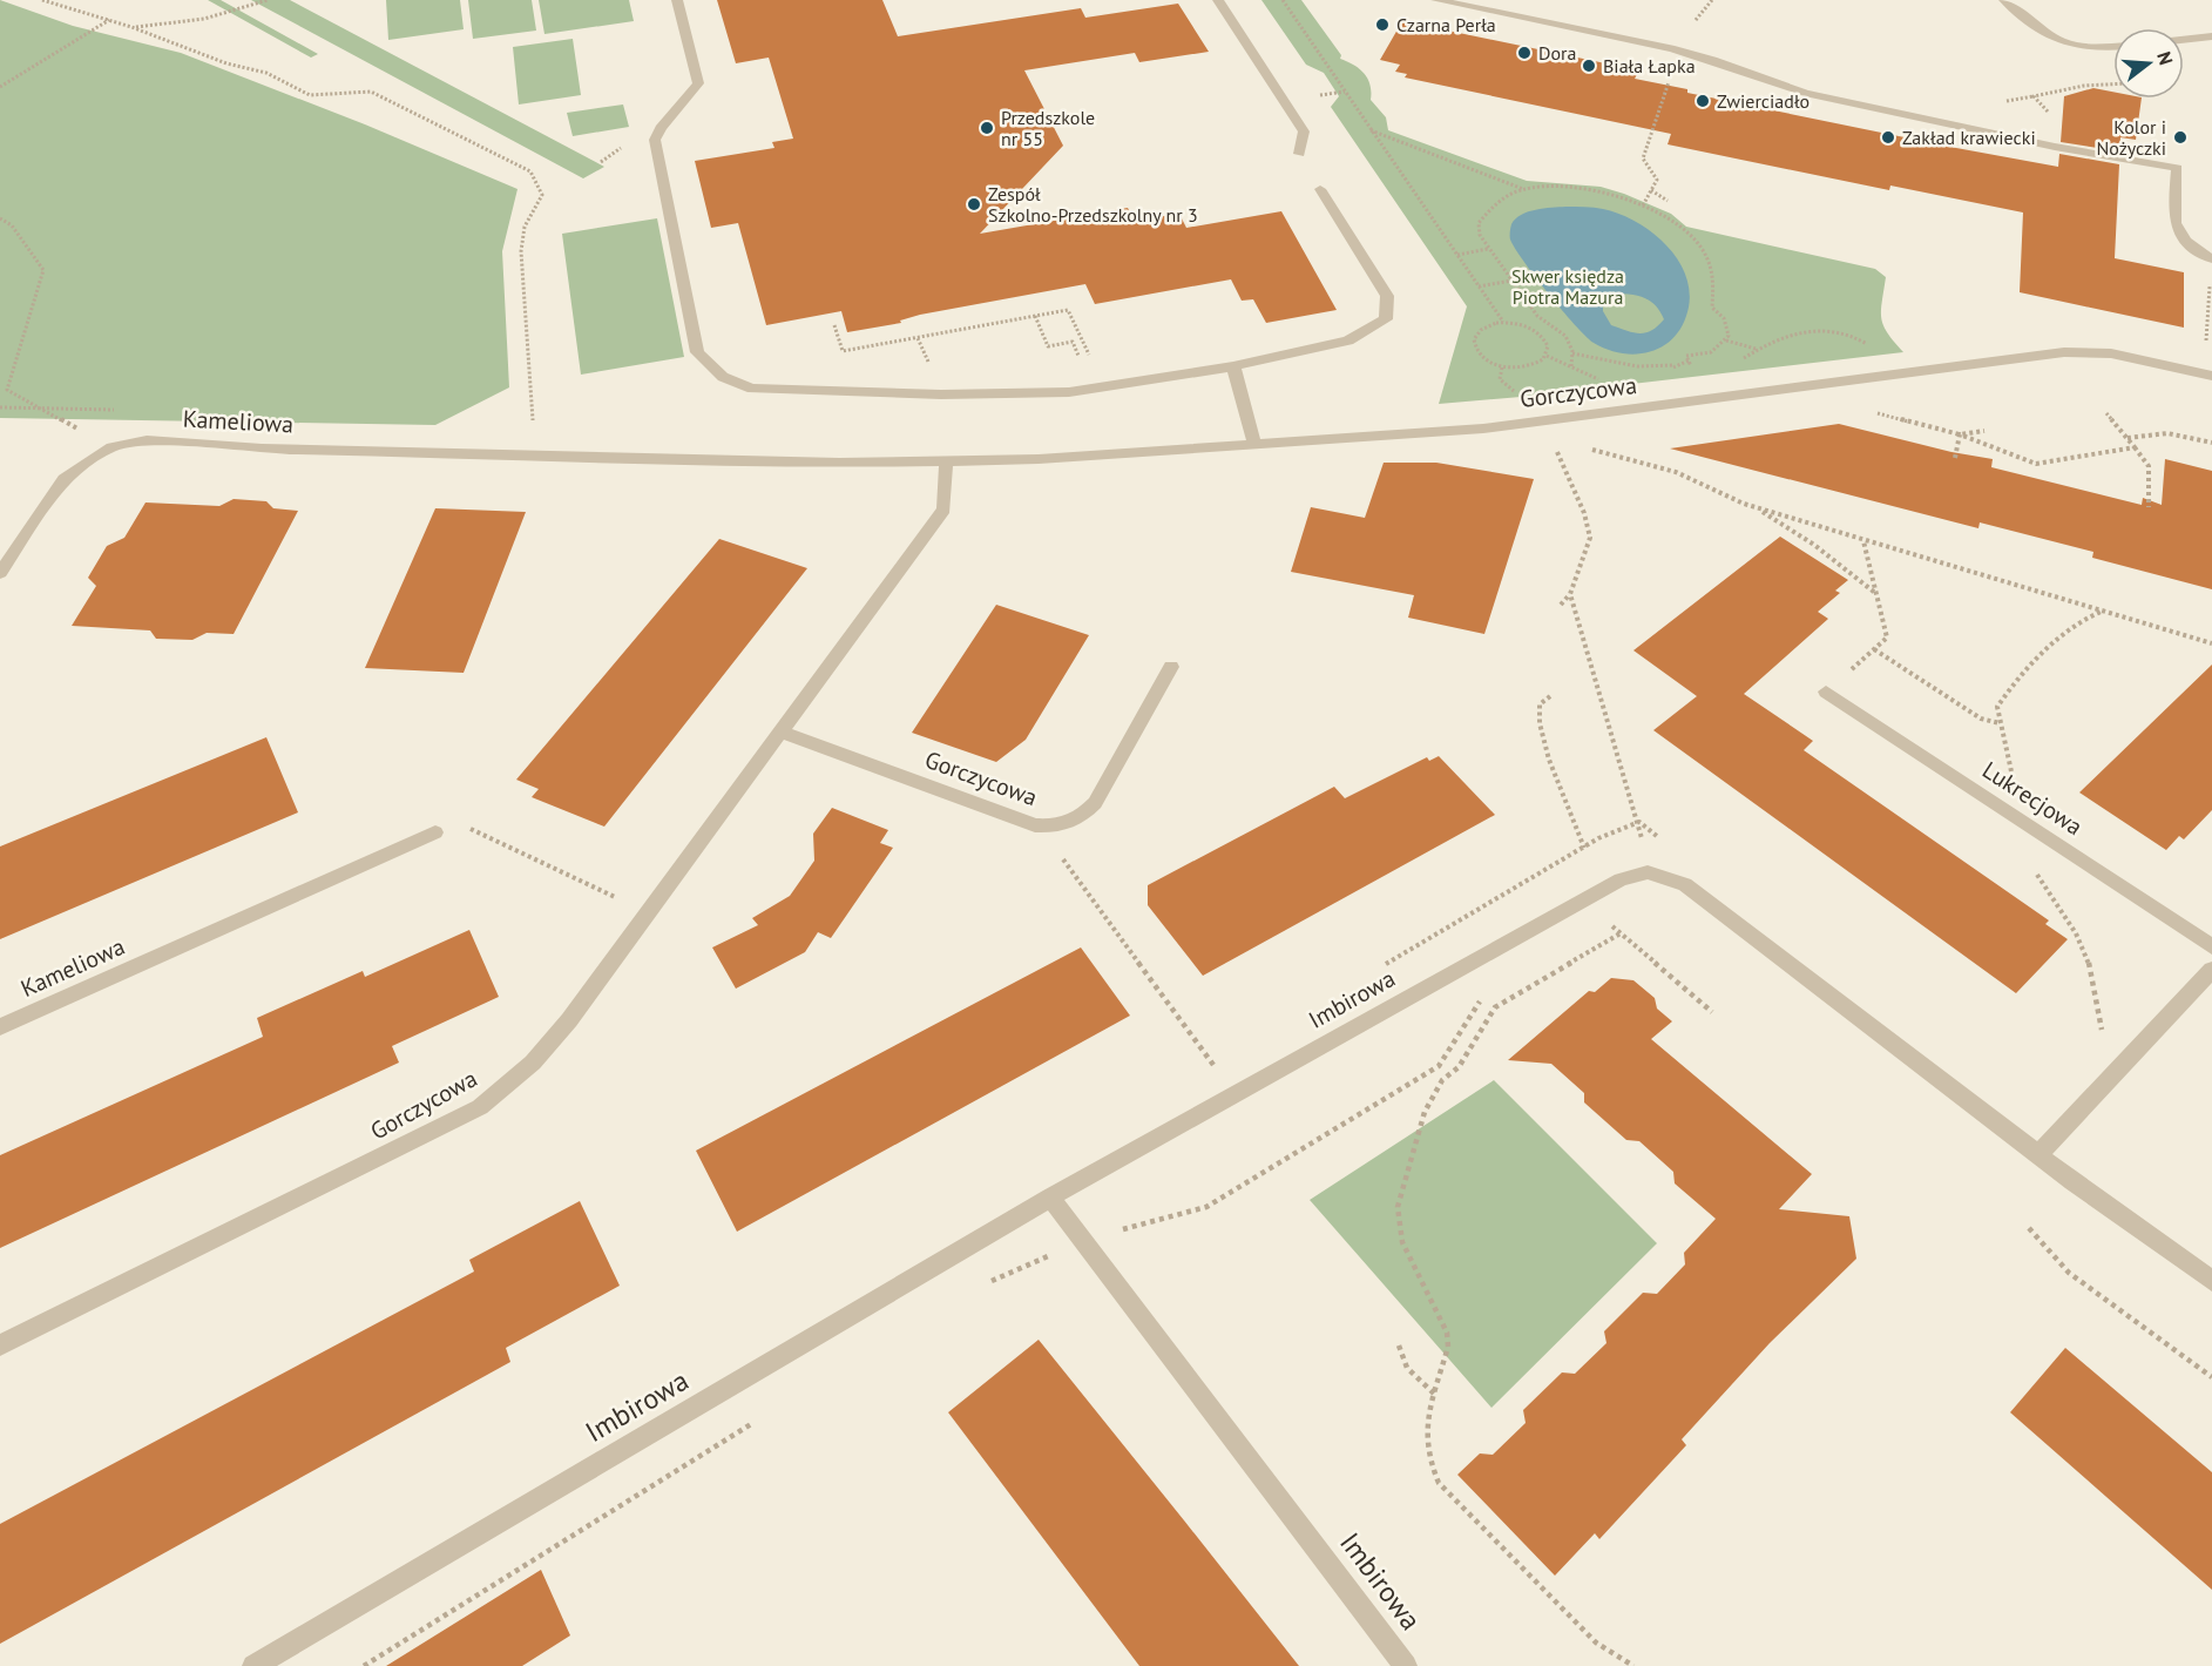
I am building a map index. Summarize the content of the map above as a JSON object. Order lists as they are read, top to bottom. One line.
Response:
{"streets":{"street":["Gorczycowa","Kameliowa","Lukrecjowa","Imbirowa"]},"crossings":[["Gorczycowa","Kameliowa"]],"parks":["Skwer księdza Piotra Mazura"],"places":["Czarna Perła","Dora","Biała Łapka","Zwierciadło","Przedszkole nr 55","Zakład krawiecki","Kolor i Nożyczki","Zespół Szkolno-Przedszkolny nr 3"],"north":"right"}
